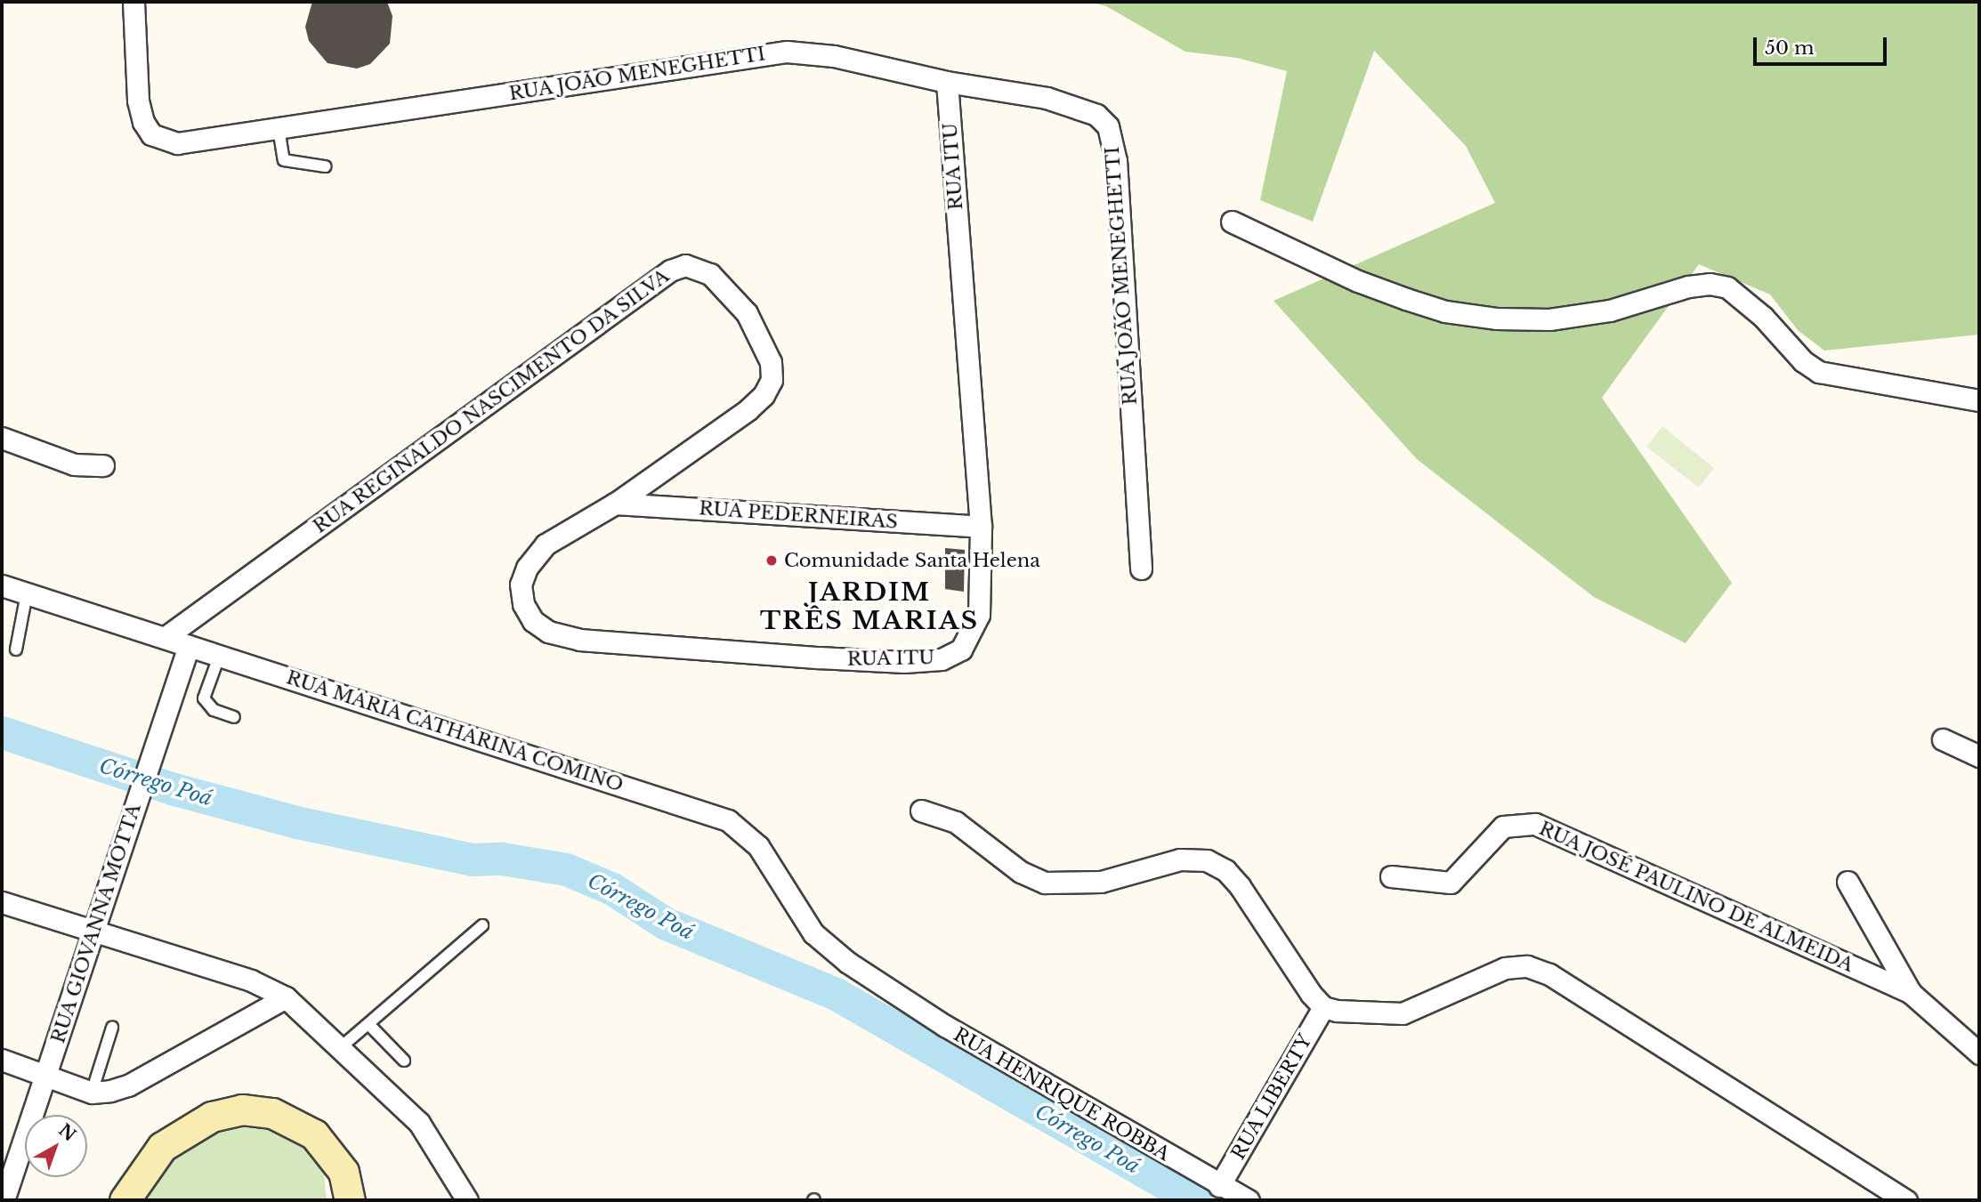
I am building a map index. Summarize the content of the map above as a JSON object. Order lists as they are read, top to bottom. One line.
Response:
{"streets":{"street":["RUA JOÃO MENEGHETTI","RUA ITU","RUA REGINALDO NASCIMENTO DA SILVA","RUA PEDERNEIRAS","RUA MARIA CATHARINA COMINO","RUA JOSÉ PAULINO DE ALMEIDA","RUA GIOVANNA MOTTA","RUA HENRIQUE ROBBA","RUA LIBERTY"]},"crossings":[["RUA JOÃO MENEGHETTI","RUA ITU"],["RUA ITU","RUA REGINALDO NASCIMENTO DA SILVA"],["RUA ITU","RUA PEDERNEIRAS"],["RUA REGINALDO NASCIMENTO DA SILVA","RUA PEDERNEIRAS"],["RUA REGINALDO NASCIMENTO DA SILVA","RUA MARIA CATHARINA COMINO"],["RUA MARIA CATHARINA COMINO","RUA GIOVANNA MOTTA"],["RUA MARIA CATHARINA COMINO","RUA HENRIQUE ROBBA"],["RUA HENRIQUE ROBBA","RUA LIBERTY"]],"districts":["JARDIM TRÊS MARIAS"],"water":["Córrego Poá"],"places":["Comunidade Santa Helena"],"scale_bar":"50 m","north":"top right"}
